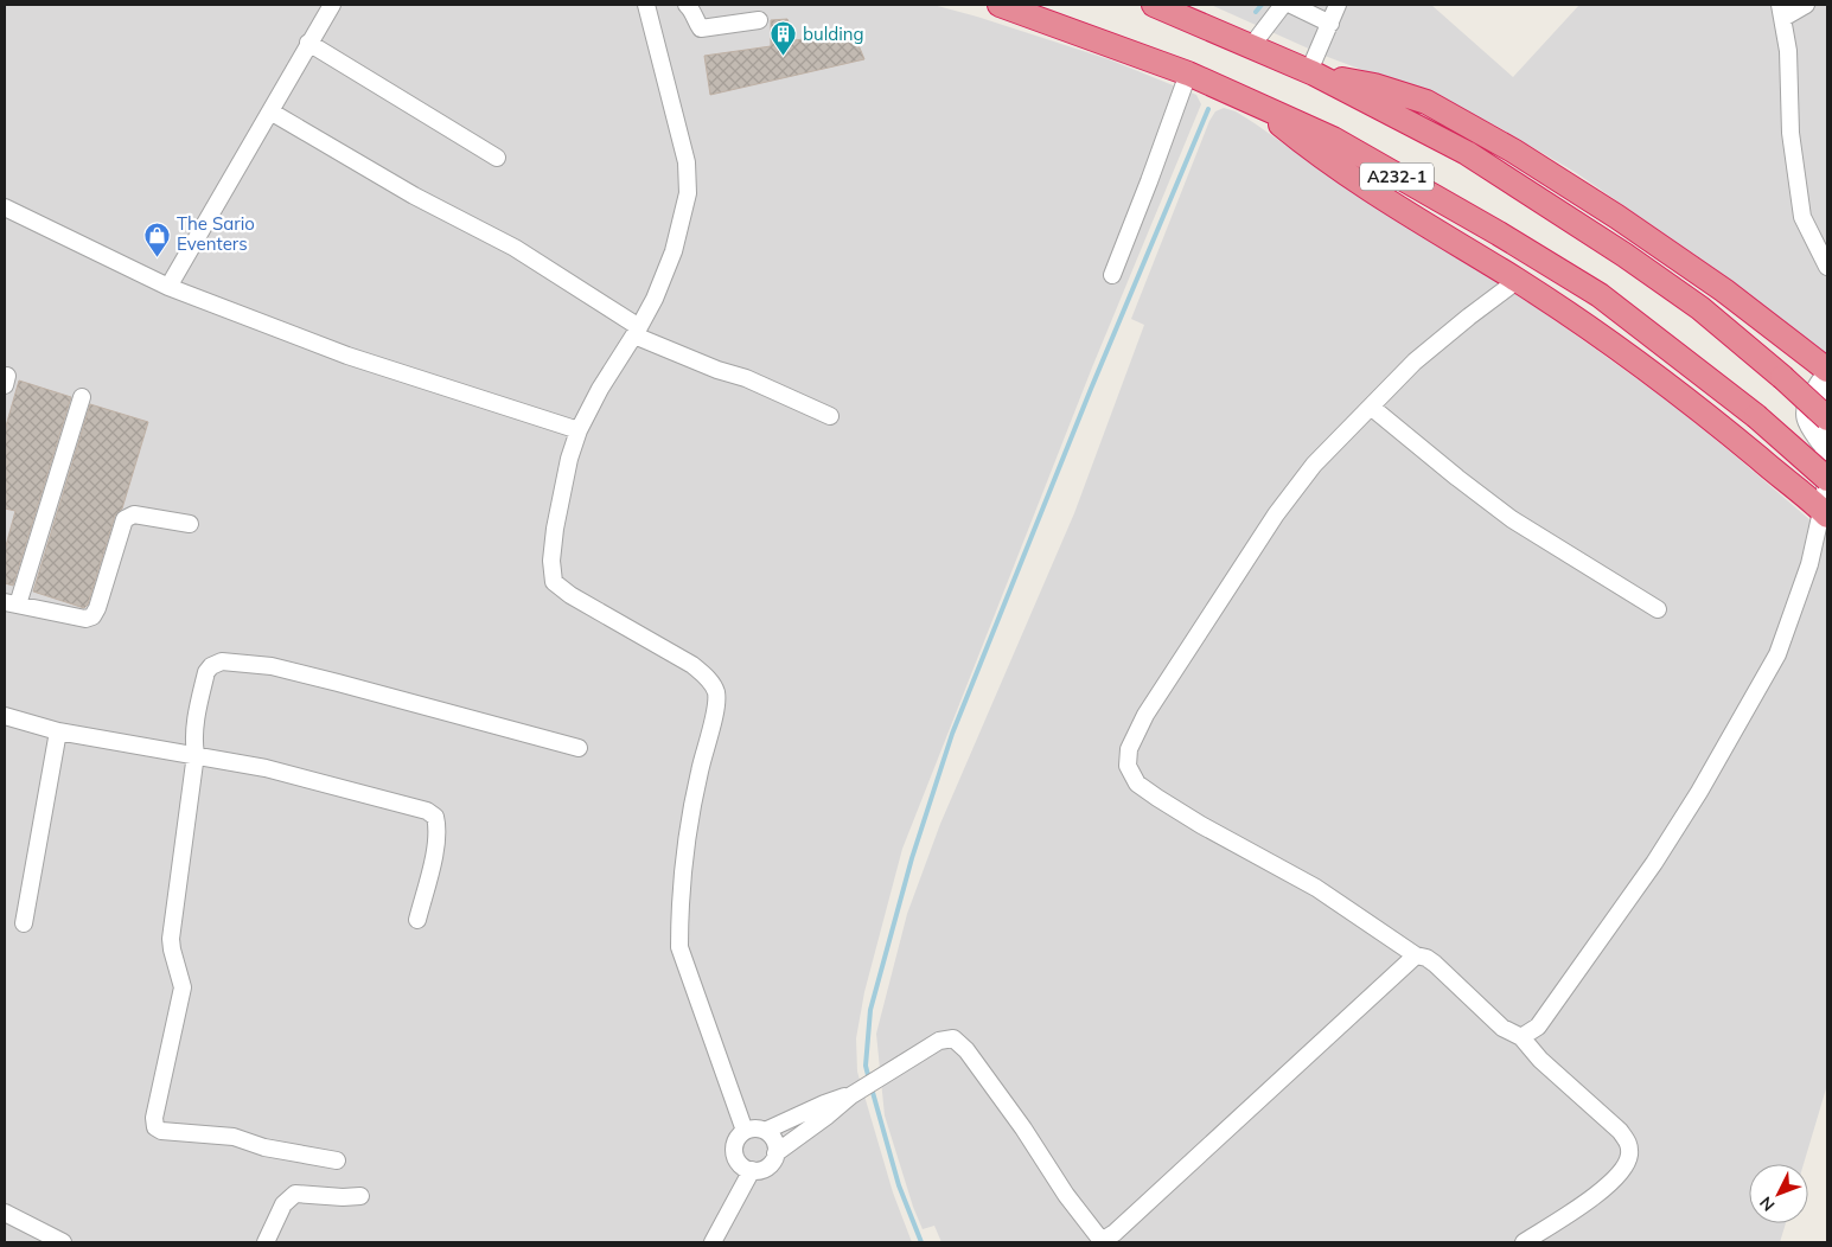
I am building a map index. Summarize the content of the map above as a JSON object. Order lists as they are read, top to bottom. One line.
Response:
{"streets":{"highway":["A232-1"]},"places":{"building":["bulding"],"shop":["The Sario Eventers"]},"north":"bottom left"}
